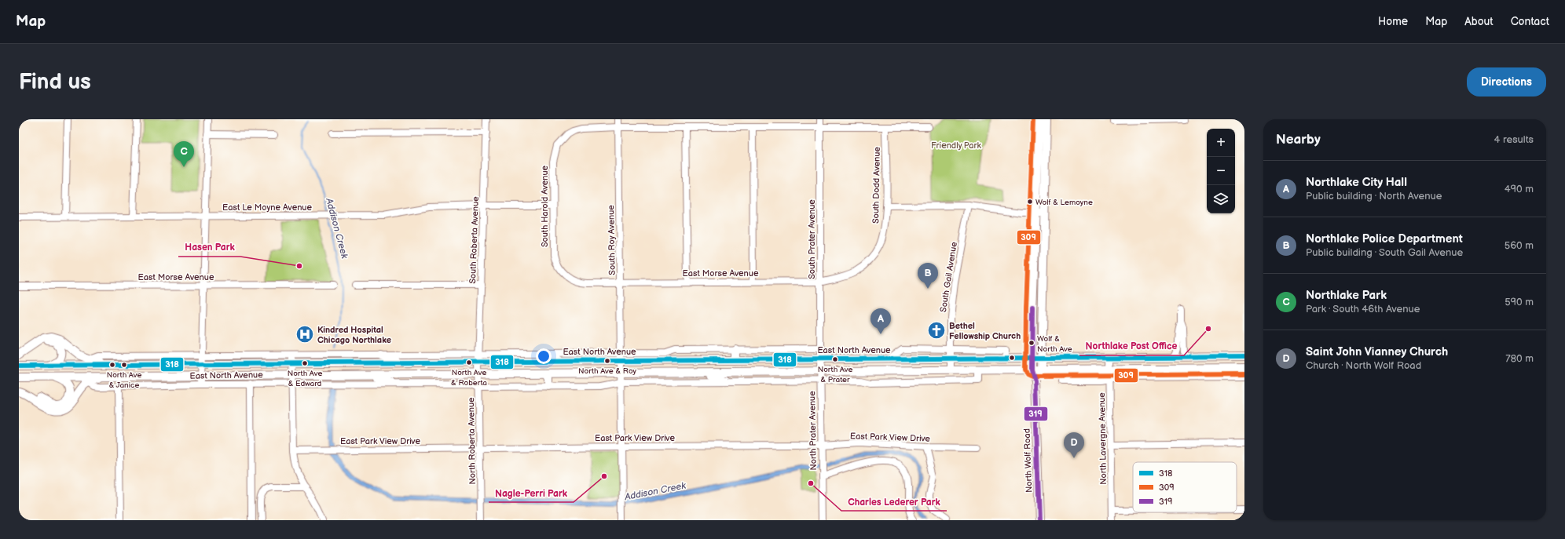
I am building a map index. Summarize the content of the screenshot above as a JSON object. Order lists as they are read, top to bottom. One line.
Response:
{"streets":{"main road":["East North Avenue","North Wolf Road"],"street":["South Dodd Avenue","South Harold Avenue","East Le Moyne Avenue","South Prater Avenue","South Roberta Avenue","South Roy Avenue","East Morse Avenue","South Gail Avenue","North Prater Avenue","East Park View Drive","North Lavergne Avenue","North Roberta Avenue"]},"crossings":[["South Dodd Avenue","South Harold Avenue"],["South Dodd Avenue","South Prater Avenue"],["South Dodd Avenue","East Morse Avenue"],["South Harold Avenue","East Le Moyne Avenue"],["South Harold Avenue","South Prater Avenue"],["South Harold Avenue","South Roy Avenue"],["South Harold Avenue","East Morse Avenue"],["East Le Moyne Avenue","South Roberta Avenue"],["South Prater Avenue","East Morse Avenue"],["South Prater Avenue","East North Avenue"],["South Prater Avenue","North Prater Avenue"],["South Roberta Avenue","East North Avenue"],["South Roberta Avenue","North Roberta Avenue"],["South Roy Avenue","East Morse Avenue"],["South Roy Avenue","East North Avenue"],["South Roy Avenue","East Park View Drive"],["South Gail Avenue","East North Avenue"],["East North Avenue","North Prater Avenue"],["East North Avenue","North Lavergne Avenue"],["East North Avenue","North Roberta Avenue"],["East North Avenue","North Wolf Road"],["North Prater Avenue","East Park View Drive"],["East Park View Drive","North Roberta Avenue"]],"water":["Addison Creek"],"parks":["Friendly Park"],"places":{"other":["Wolf & Lemoyne","Hasen Park","Northlake Post Office","Wolf & North Ave","North Ave & Prater","North Ave & Roy","North Ave & Roberta","North Ave & Edward","North Ave & Janice","Nagle-Perri Park","Charles Lederer Park"],"church":["Bethel Fellowship Church"],"hospital":["Kindred Hospital Chicago Northlake"]},"lines":["transit line 309","transit line 319","transit line 318"],"legend":["318","309","319"],"page":{"header":"Map","nav":["Home","Map","About","Contact"],"buttons":"Directions","title":"Find us","heading":["Nearby","4 results"],"map_buttons":["+","−"],"pins":["C","B","A","D"],"list":[{"mark":"A","name":"Northlake City Hall","note":"Public building · North Avenue","value":"490 m"},{"mark":"B","name":"Northlake Police Department","note":"Public building · South Gail Avenue","value":"560 m"},{"mark":"C","name":"Northlake Park","note":"Park · South 46th Avenue","value":"590 m"},{"mark":"D","name":"Saint John Vianney Church","note":"Church · North Wolf Road","value":"780 m"}]}}
